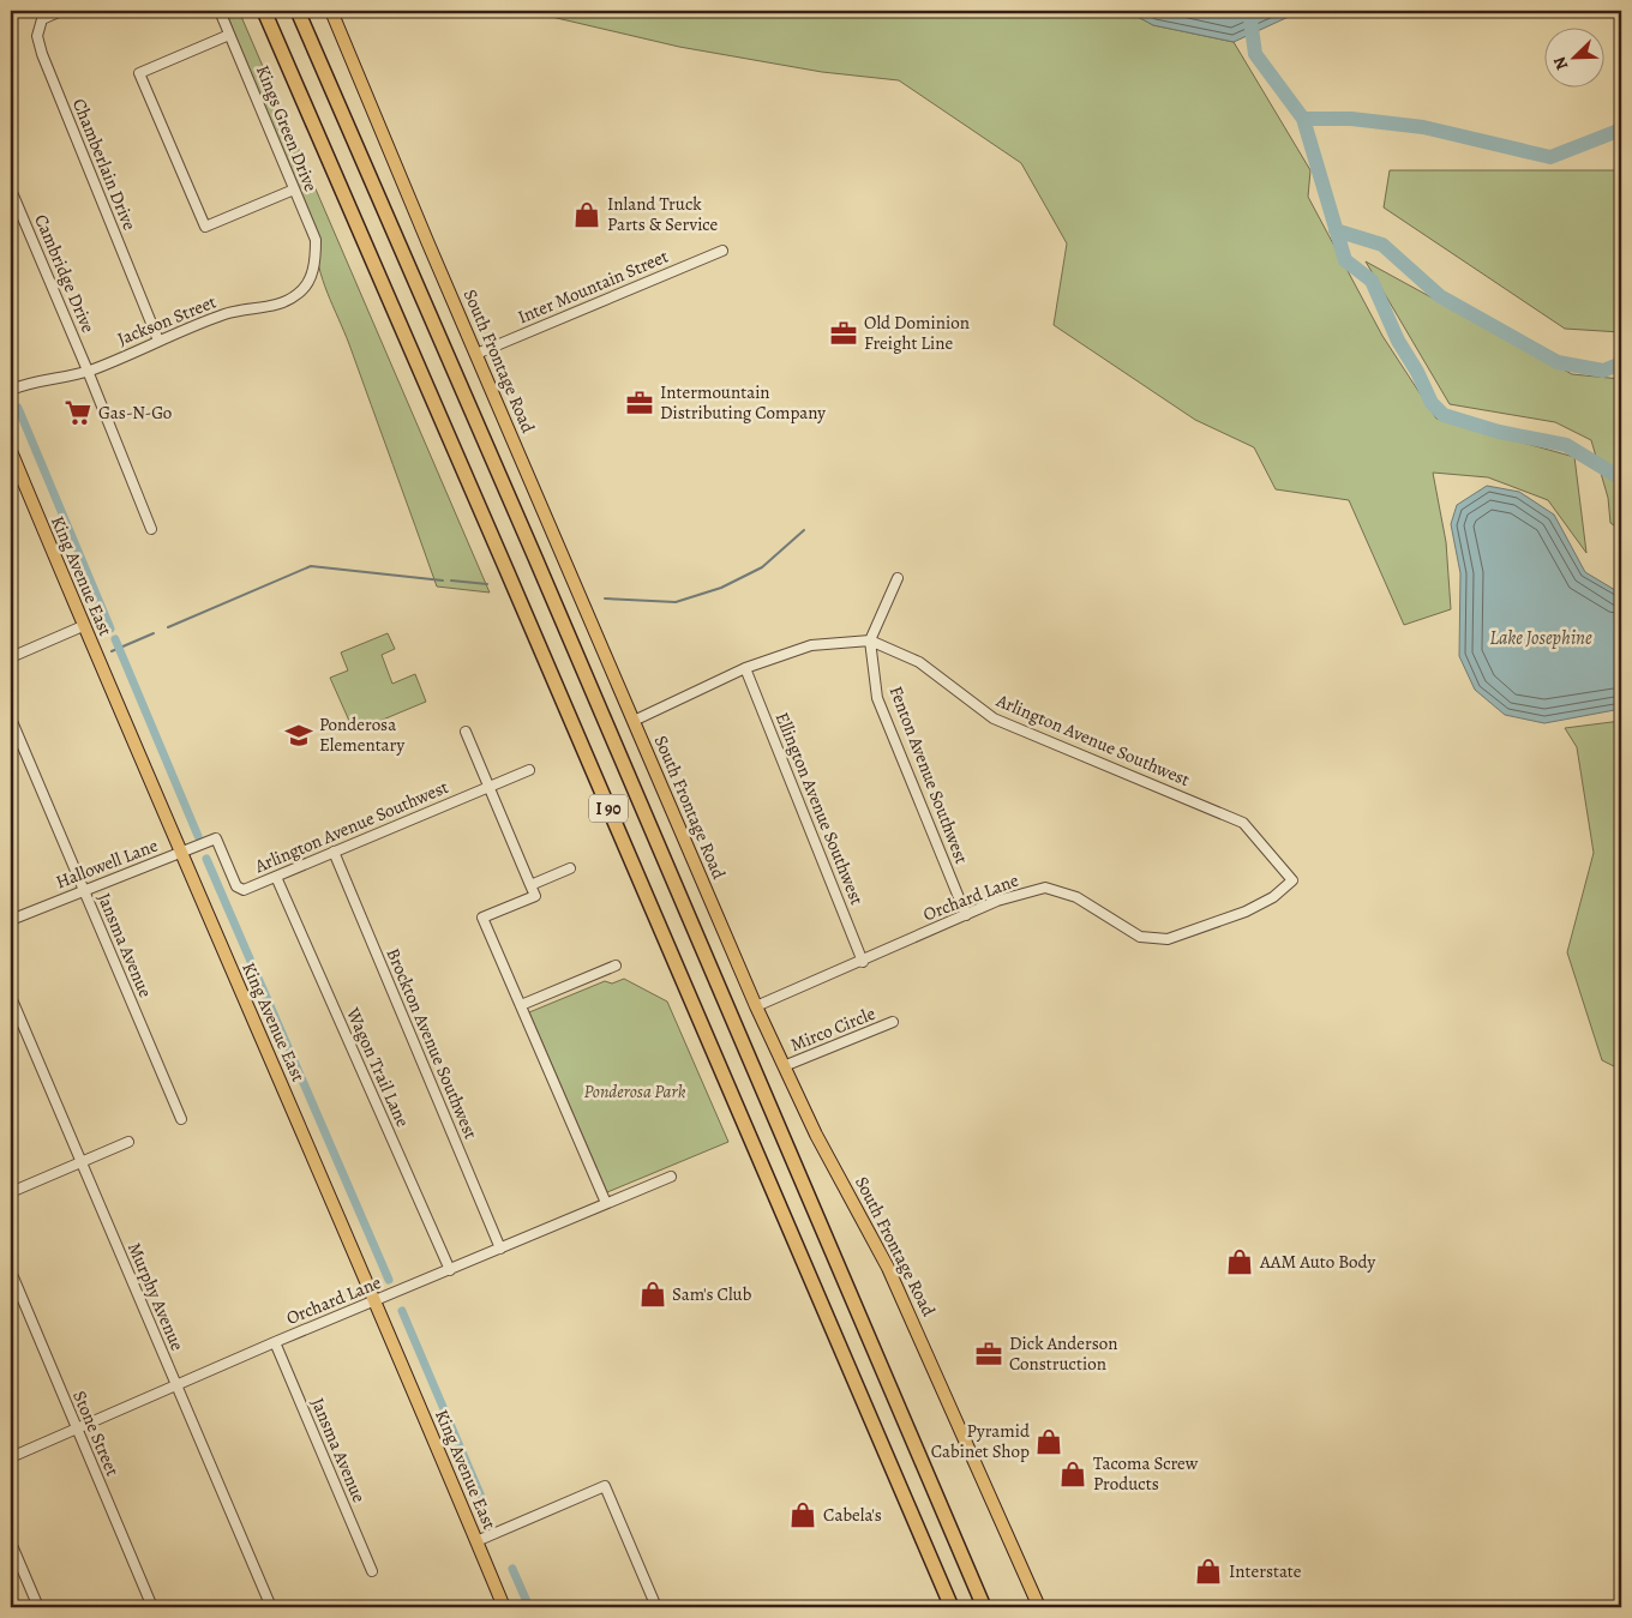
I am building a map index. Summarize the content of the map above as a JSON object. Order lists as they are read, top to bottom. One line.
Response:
{"streets":{"highway":["I 90"],"main road":["South Frontage Road","King Avenue East"],"street":["Kings Green Drive","Chamberlain Drive","Cambridge Drive","Inter Mountain Street","Jackson Street","Arlington Avenue Southwest","Fenton Avenue Southwest","Ellington Avenue Southwest","Hallowell Lane","Orchard Lane","Jansma Avenue","Mirco Circle","Brockton Avenue Southwest","Wagon Trail Lane","Murphy Avenue","Stone Street"]},"crossings":[["Kings Green Drive","Jackson Street"],["Chamberlain Drive","Jackson Street"],["Cambridge Drive","Jackson Street"],["Inter Mountain Street","South Frontage Road"],["South Frontage Road","Arlington Avenue Southwest"],["South Frontage Road","Orchard Lane"],["South Frontage Road","Mirco Circle"],["King Avenue East","Hallowell Lane"],["King Avenue East","Orchard Lane"],["Arlington Avenue Southwest","Fenton Avenue Southwest"],["Arlington Avenue Southwest","Ellington Avenue Southwest"],["Arlington Avenue Southwest","Hallowell Lane"],["Arlington Avenue Southwest","Orchard Lane"],["Arlington Avenue Southwest","Brockton Avenue Southwest"],["Arlington Avenue Southwest","Wagon Trail Lane"],["Fenton Avenue Southwest","Orchard Lane"],["Ellington Avenue Southwest","Orchard Lane"],["Hallowell Lane","Jansma Avenue"],["Orchard Lane","Jansma Avenue"],["Orchard Lane","Brockton Avenue Southwest"],["Orchard Lane","Wagon Trail Lane"],["Orchard Lane","Murphy Avenue"],["Orchard Lane","Stone Street"]],"water":["Lake Josephine"],"parks":["Ponderosa Park"],"places":{"shop":["Inland Truck Parts & Service","AAM Auto Body","Sam's Club","Pyramid Cabinet Shop","Tacoma Screw Products","Cabela's","Interstate"],"office":["Old Dominion Freight Line","Intermountain Distributing Company","Dick Anderson Construction"],"supermarket":["Gas-N-Go"],"school or university":["Ponderosa Elementary"]},"north":"bottom left"}
